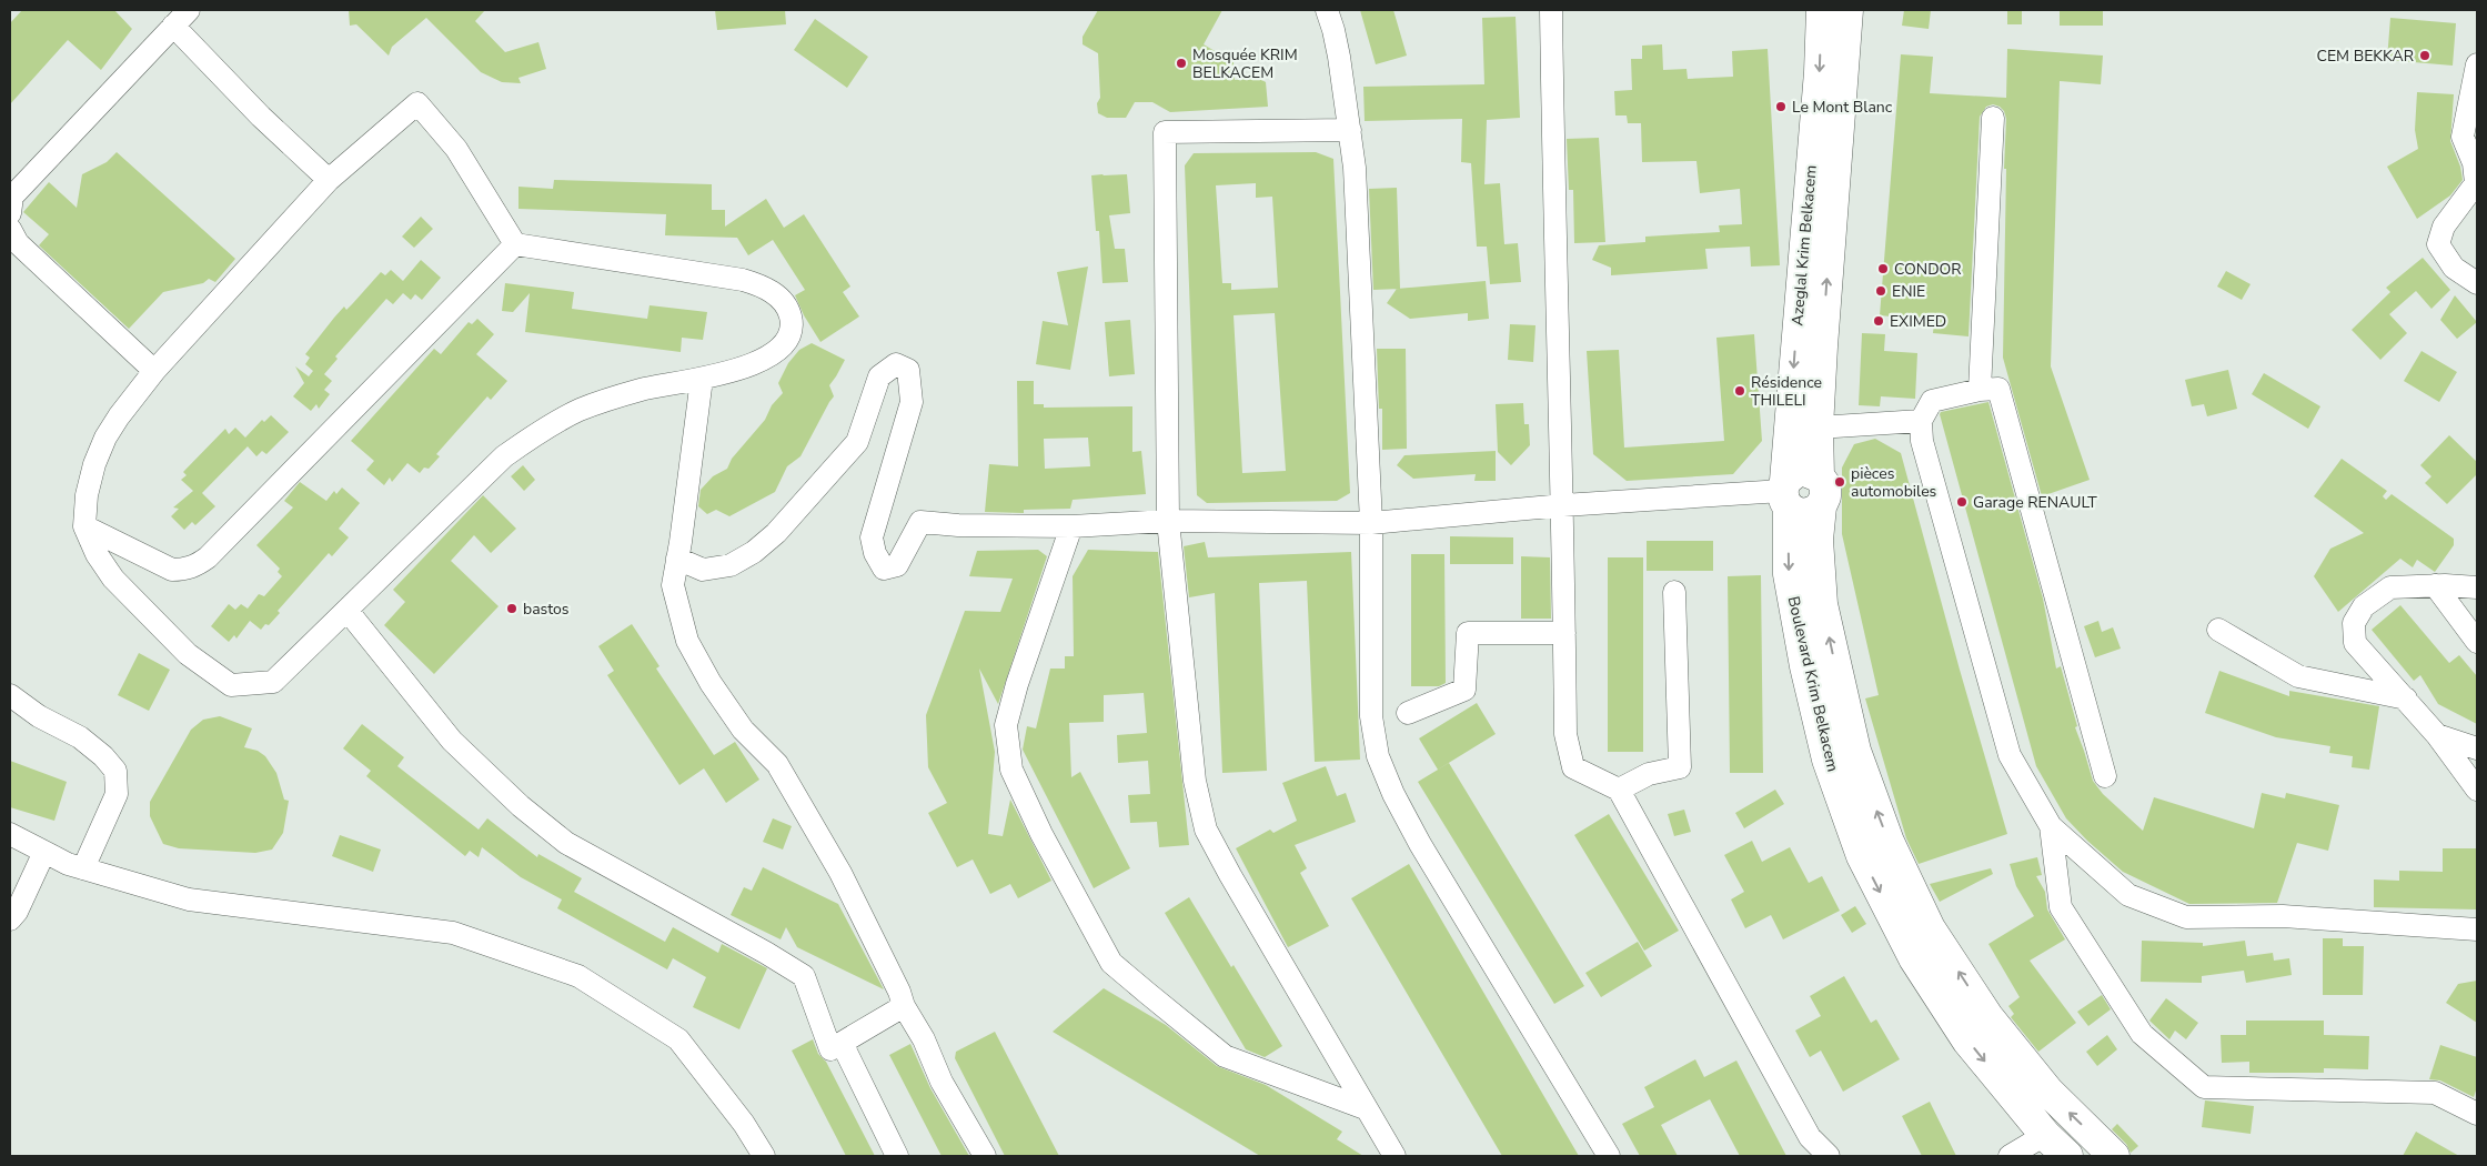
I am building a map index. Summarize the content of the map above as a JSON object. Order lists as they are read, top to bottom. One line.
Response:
{"streets":{"main road":["Azeglal Krim Belkacem","Boulevard Krim Belkacem"]},"crossings":[["Azeglal Krim Belkacem","Boulevard Krim Belkacem"]],"places":["CEM BEKKAR","Mosquée KRIM BELKACEM","Le Mont Blanc","CONDOR","ENIE","EXIMED","Résidence THILELI","pièces automobiles","Garage RENAULT","bastos"]}
